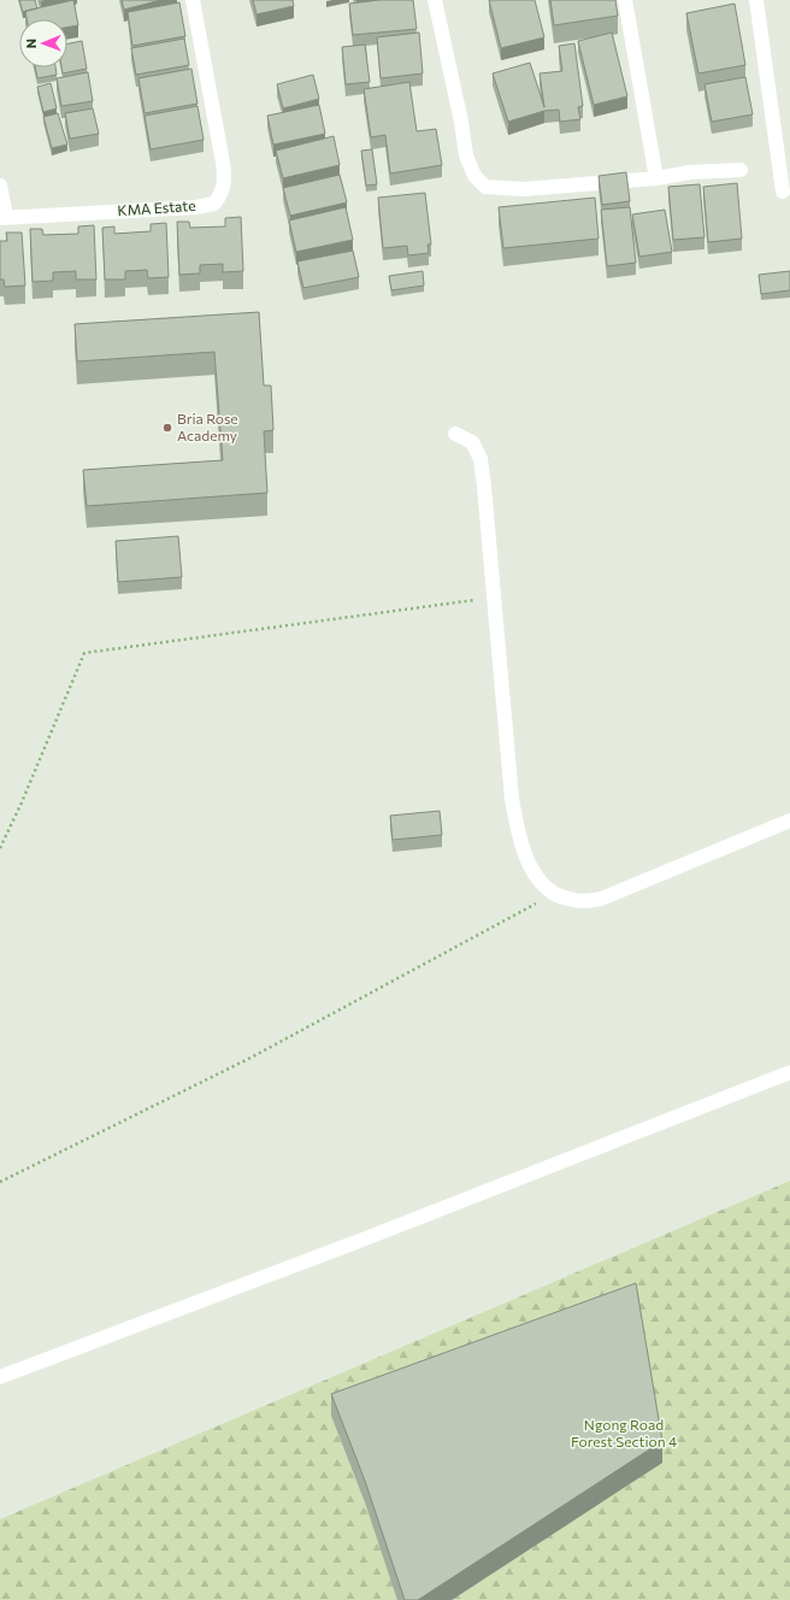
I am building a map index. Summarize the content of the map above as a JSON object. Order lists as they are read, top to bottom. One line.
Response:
{"streets":{"street":["KMA Estate"]},"parks":["Ngong Road Forest Section 4"],"places":["Bria Rose Academy"],"north":"left"}
